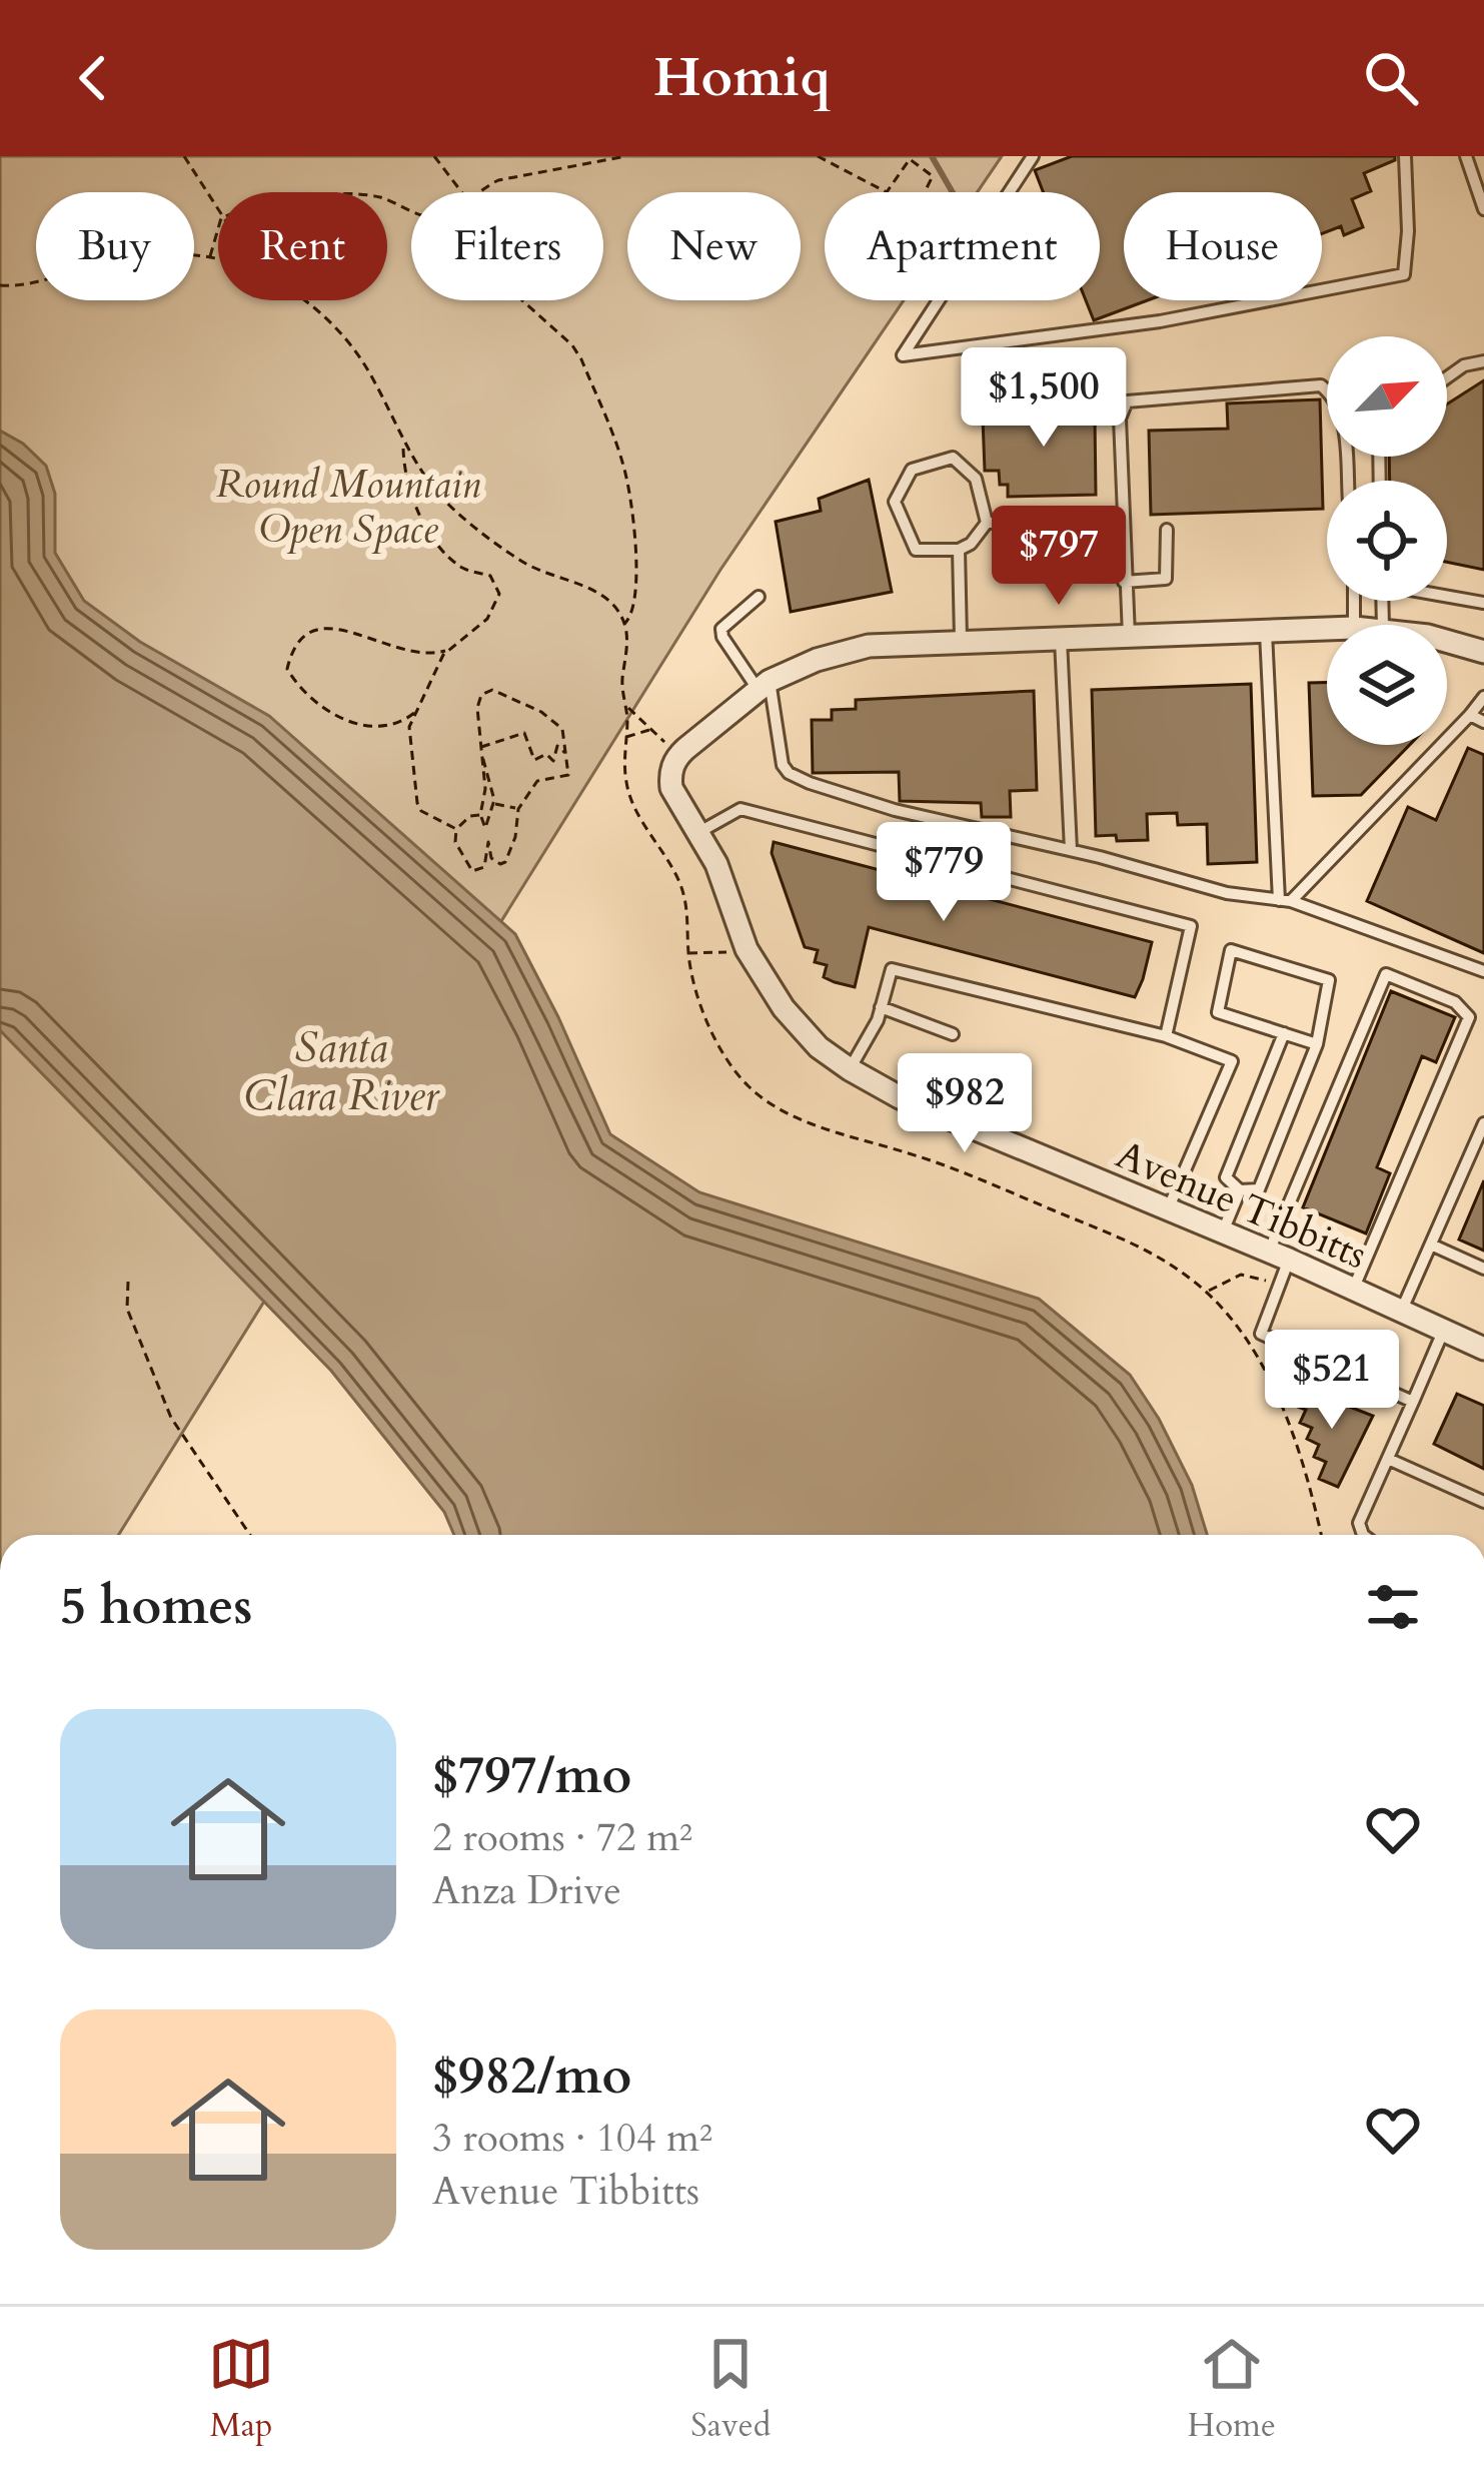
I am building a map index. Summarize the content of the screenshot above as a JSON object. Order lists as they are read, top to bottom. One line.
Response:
{"streets":{"street":["Avenue Tibbitts"]},"water":["Santa Clara River"],"parks":["Round Mountain Open Space"],"north":"top right","page":{"header":"Homiq","chip":["Buy","Rent","Filters","New","Apartment","House"],"price":["$1,500","$797","$779","$982","$521"],"heading":"5 homes","list":[{"name":"$797/mo","note":"2 rooms · 72 m² · Anza Drive"},{"name":"$982/mo","note":"3 rooms · 104 m² · Avenue Tibbitts"}],"tabs":["Map","Saved","Home"]}}
